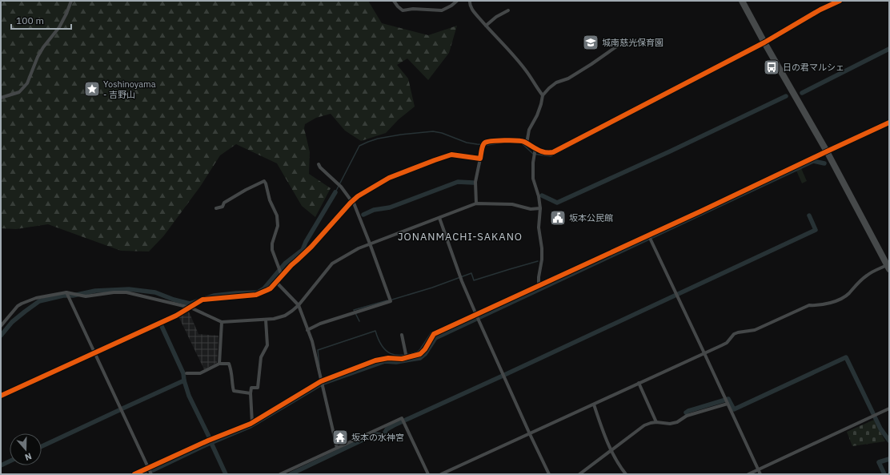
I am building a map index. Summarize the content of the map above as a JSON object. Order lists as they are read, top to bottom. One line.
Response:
{"districts":["JONANMACHI-SAKANO"],"places":{"school or university":["城南慈光保育園"],"bus stop":["日の君マルシェ"],"place":["Yoshinoyama - 吉野山"],"public building":["坂本公民館"],"temple":["坂本の水神宮"]},"scale_bar":"100 m","north":"bottom"}
